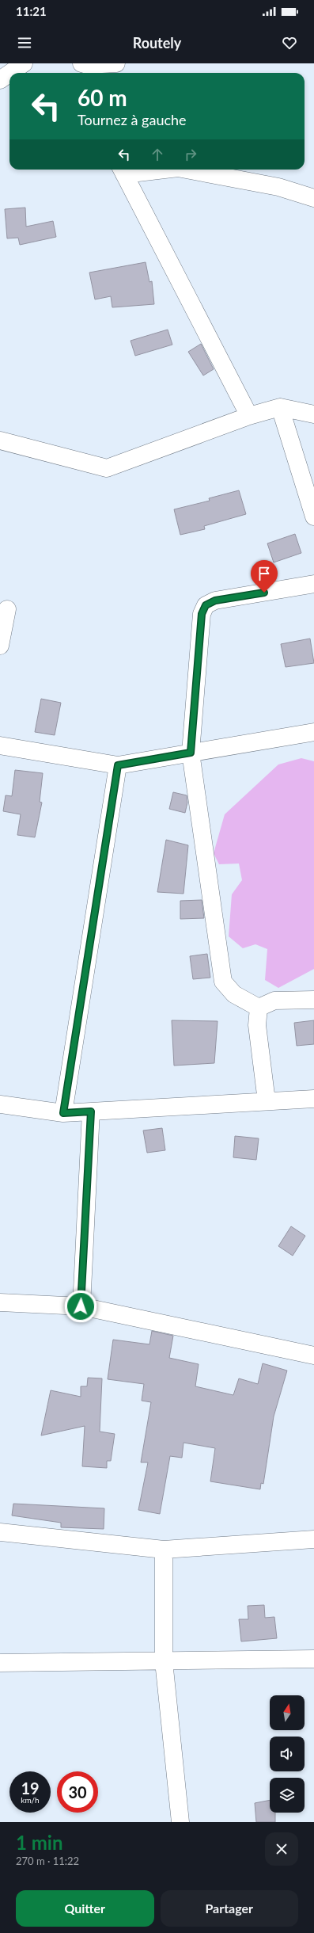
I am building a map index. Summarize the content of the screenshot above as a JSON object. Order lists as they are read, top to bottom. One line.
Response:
{"north":"top","page":{"status":"11:21","header":"Routely","turn":["60 m","Tournez à gauche"],"speed":"19 km/h","limit":"30","heading":["1 min","270 m · 11:22"],"buttons":["Quitter","Partager"]}}
